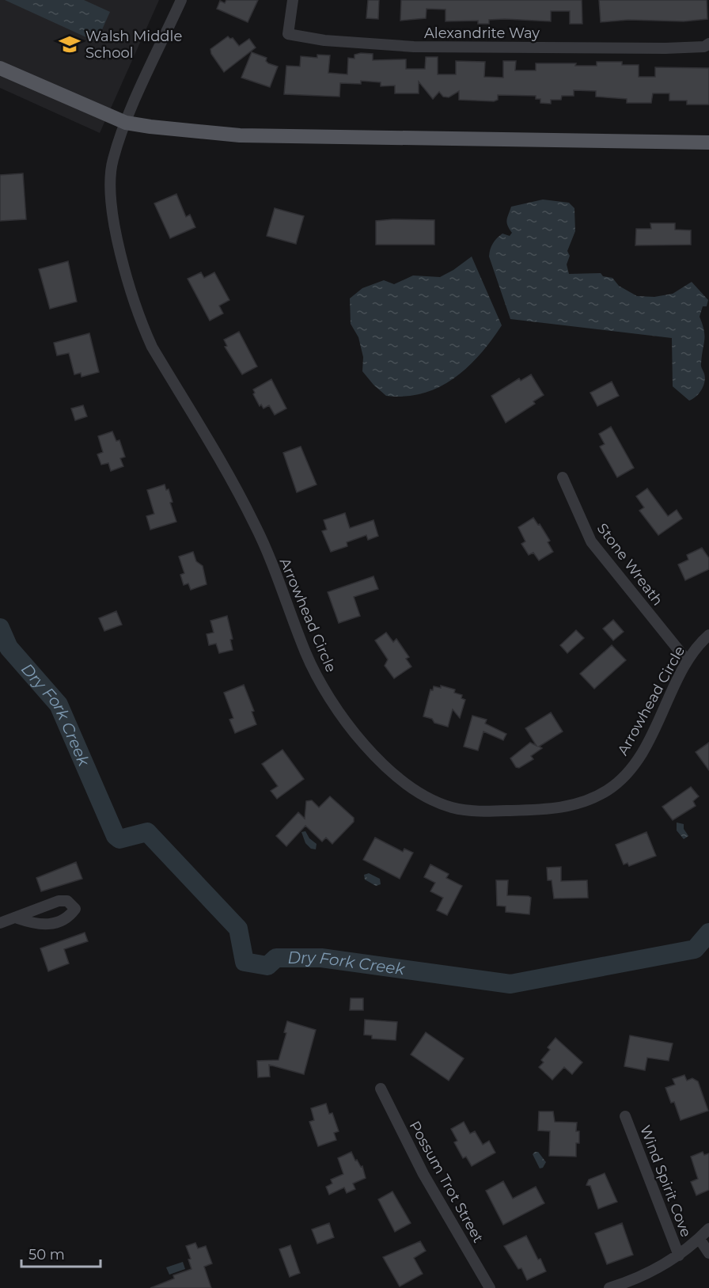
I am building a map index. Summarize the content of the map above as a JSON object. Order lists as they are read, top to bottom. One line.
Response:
{"streets":{"street":["Alexandrite Way","Stone Wreath","Arrowhead Circle","Wind Spirit Cove","Possum Trot Street"]},"crossings":[["Stone Wreath","Arrowhead Circle"]],"water":["Dry Fork Creek"],"places":{"school or university":["Walsh Middle School"]},"scale_bar":"50 m"}
